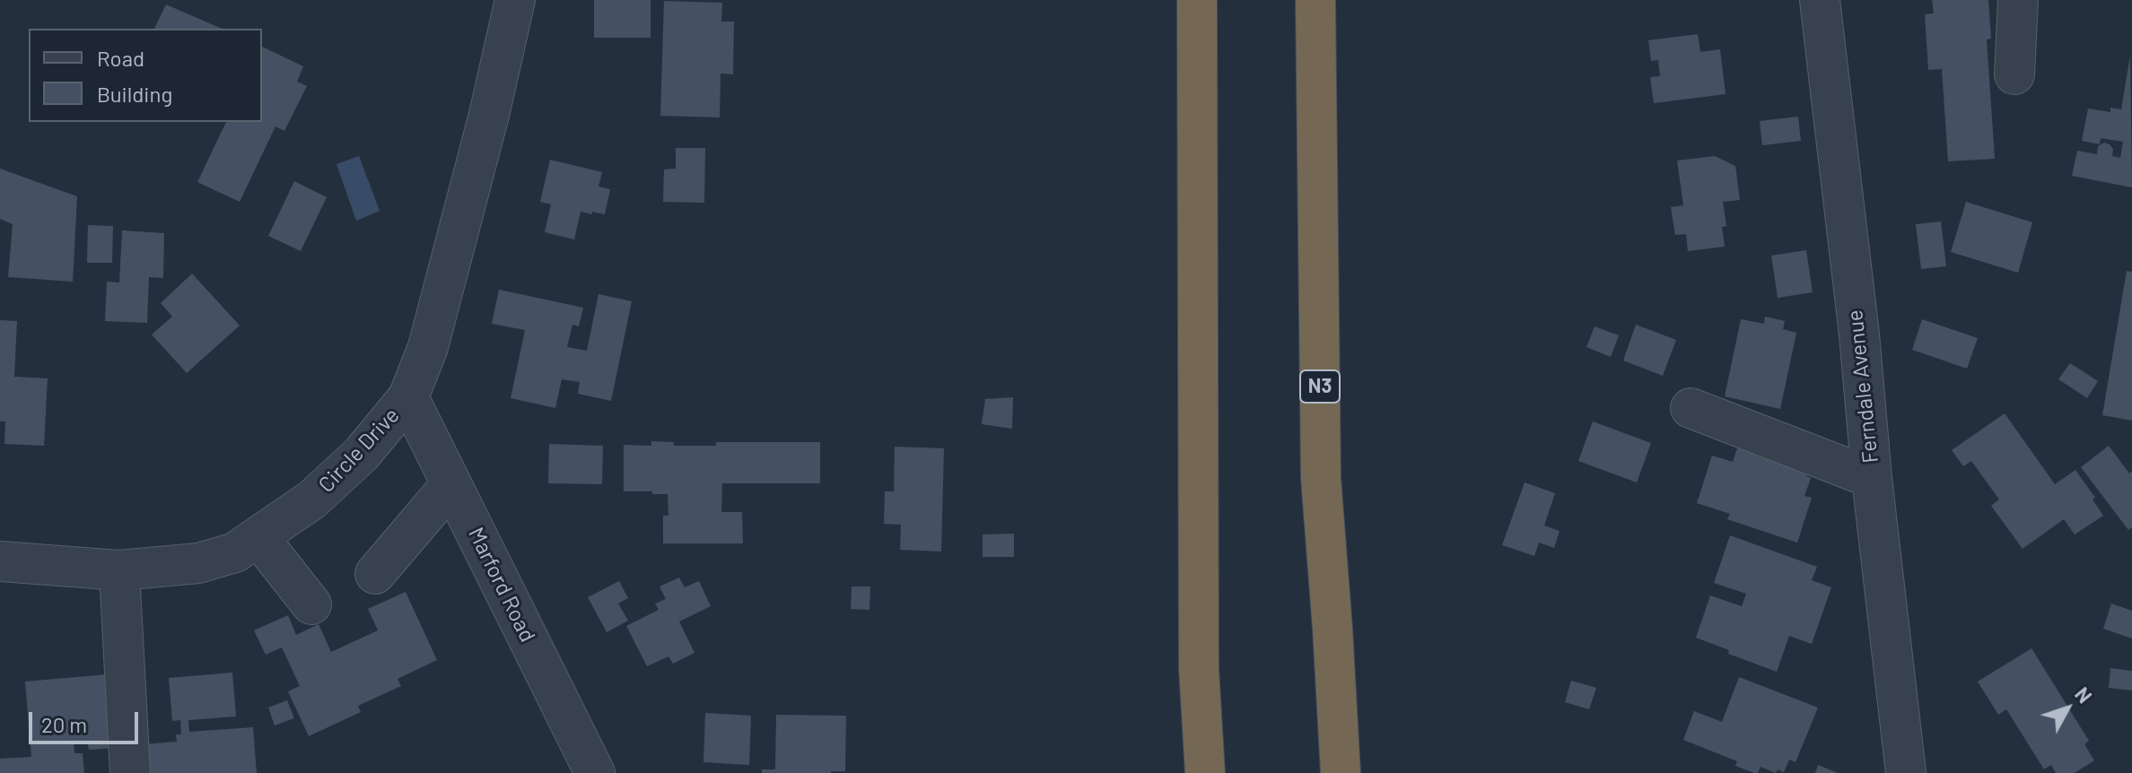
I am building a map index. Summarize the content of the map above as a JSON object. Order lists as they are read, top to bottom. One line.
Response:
{"streets":{"highway":["N3"],"street":["Ferndale Avenue","Circle Drive","Marford Road"]},"crossings":[["Circle Drive","Marford Road"]],"legend":["Road","Building"],"scale_bar":"20 m","north":"top right"}
